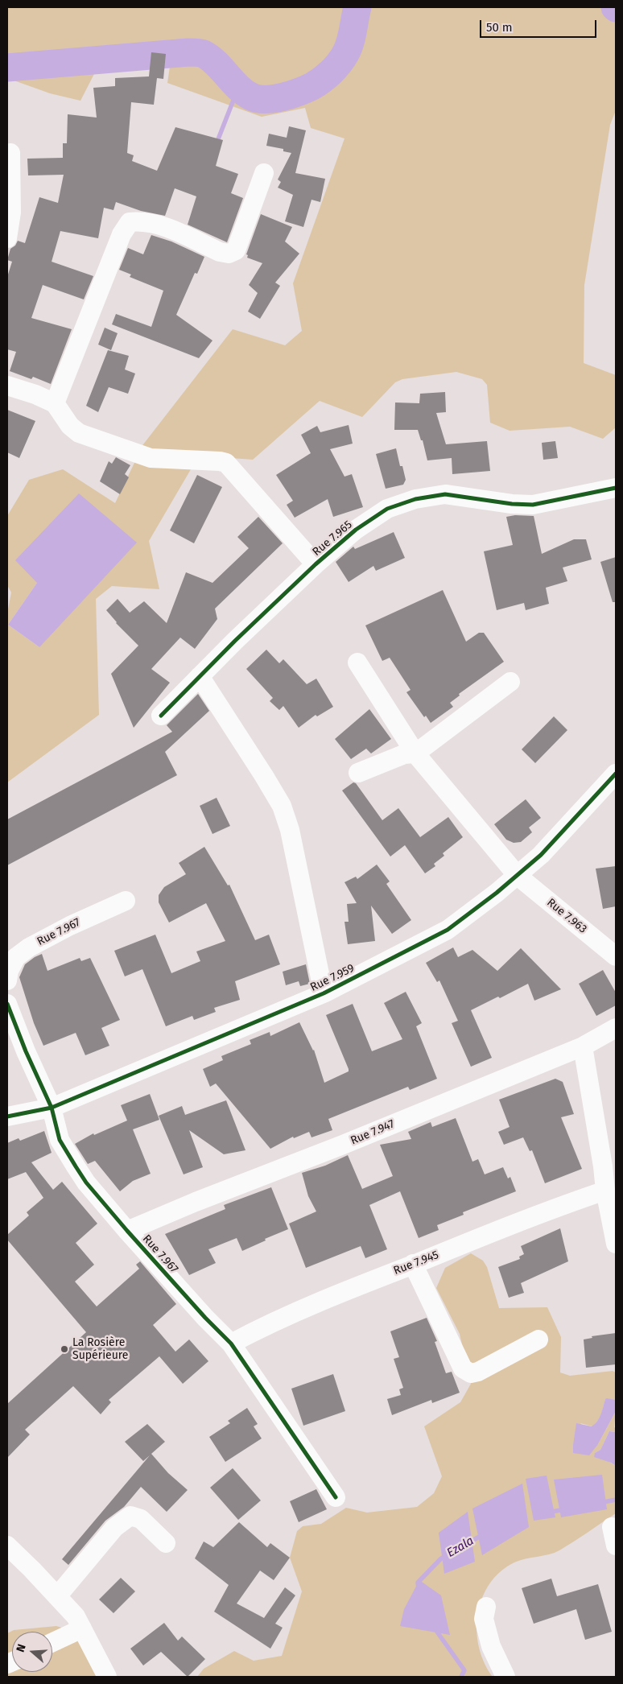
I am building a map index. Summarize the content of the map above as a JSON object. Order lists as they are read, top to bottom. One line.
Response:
{"streets":{"street":["Rue 7.965","Rue 7.963","Rue 7.967","Rue 7.959","Rue 7.947","Rue 7.945"]},"crossings":[["Rue 7.963","Rue 7.959"],["Rue 7.967","Rue 7.959"],["Rue 7.967","Rue 7.947"],["Rue 7.967","Rue 7.945"]],"water":["Ezala"],"places":["La Rosière Supérieure"],"scale_bar":"50 m","north":"left"}
